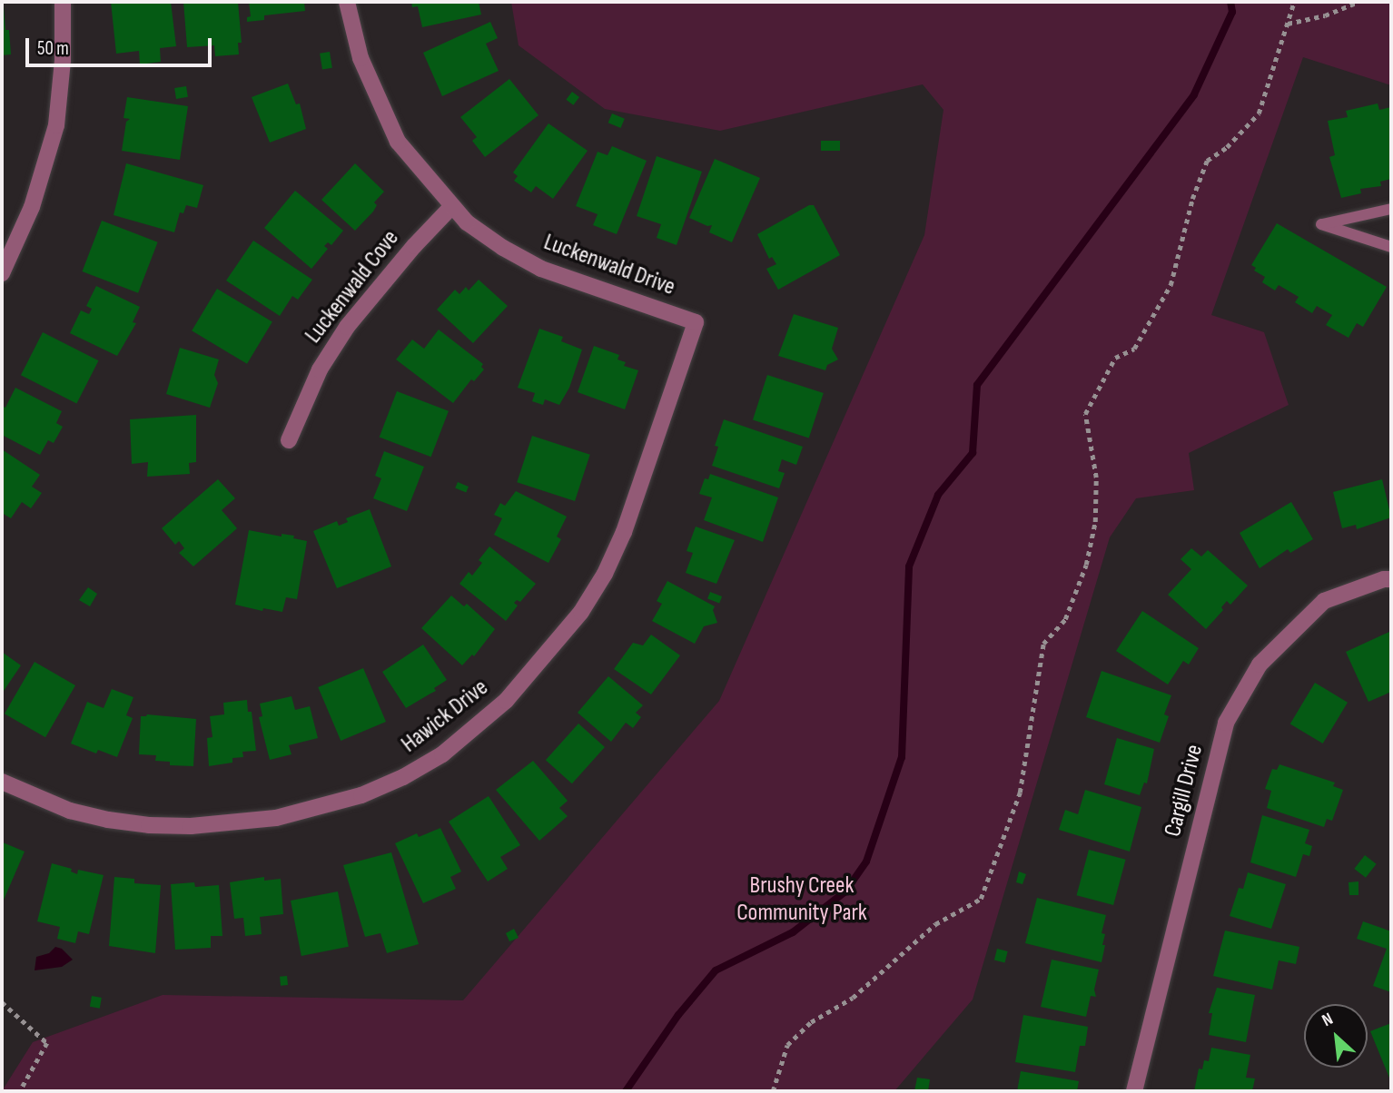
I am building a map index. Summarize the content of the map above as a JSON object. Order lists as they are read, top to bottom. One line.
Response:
{"streets":{"street":["Luckenwald Drive","Luckenwald Cove","Hawick Drive","Cargill Drive"]},"crossings":[["Luckenwald Drive","Luckenwald Cove"],["Luckenwald Drive","Hawick Drive"]],"parks":["Brushy Creek Community Park"],"scale_bar":"50 m","north":"top left"}
